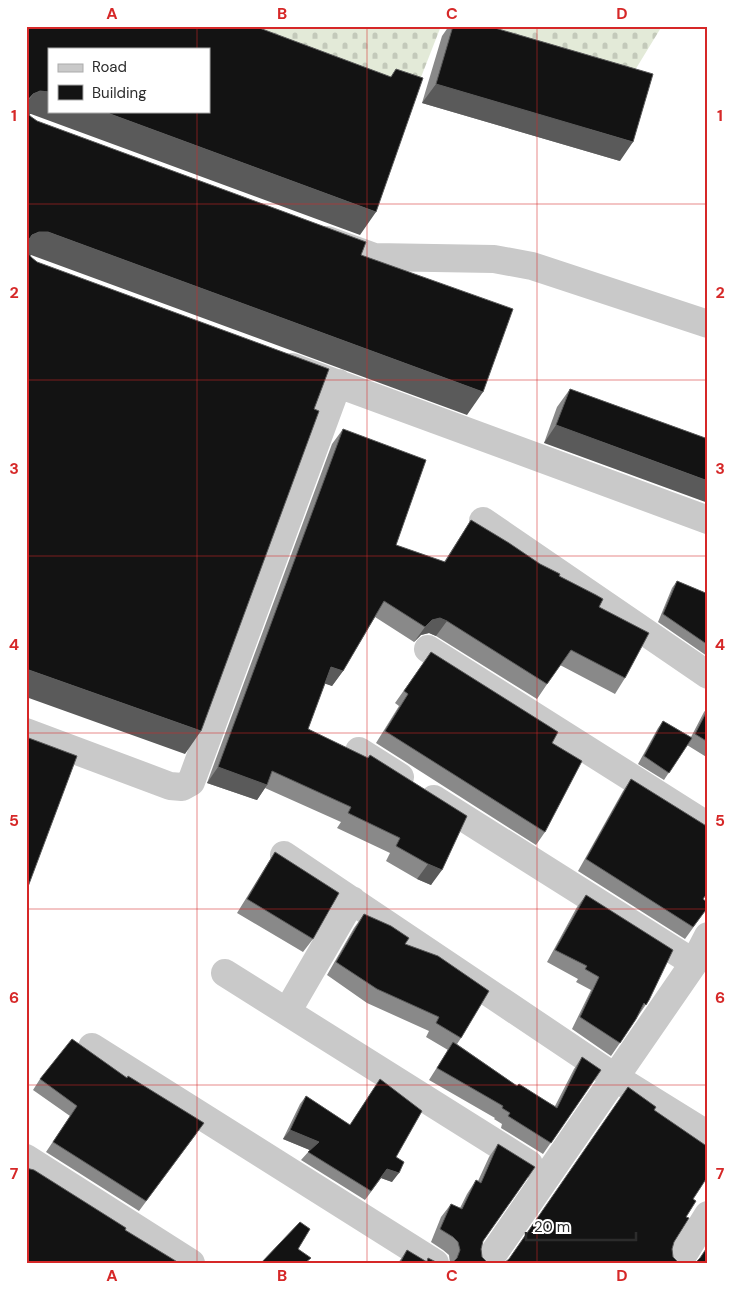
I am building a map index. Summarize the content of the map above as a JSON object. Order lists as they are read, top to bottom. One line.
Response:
{"legend":["Road","Building"],"scale_bar":"20 m","grid":{"columns":["A","B","C","D"],"rows":["1","2","3","4","5","6","7"]}}
